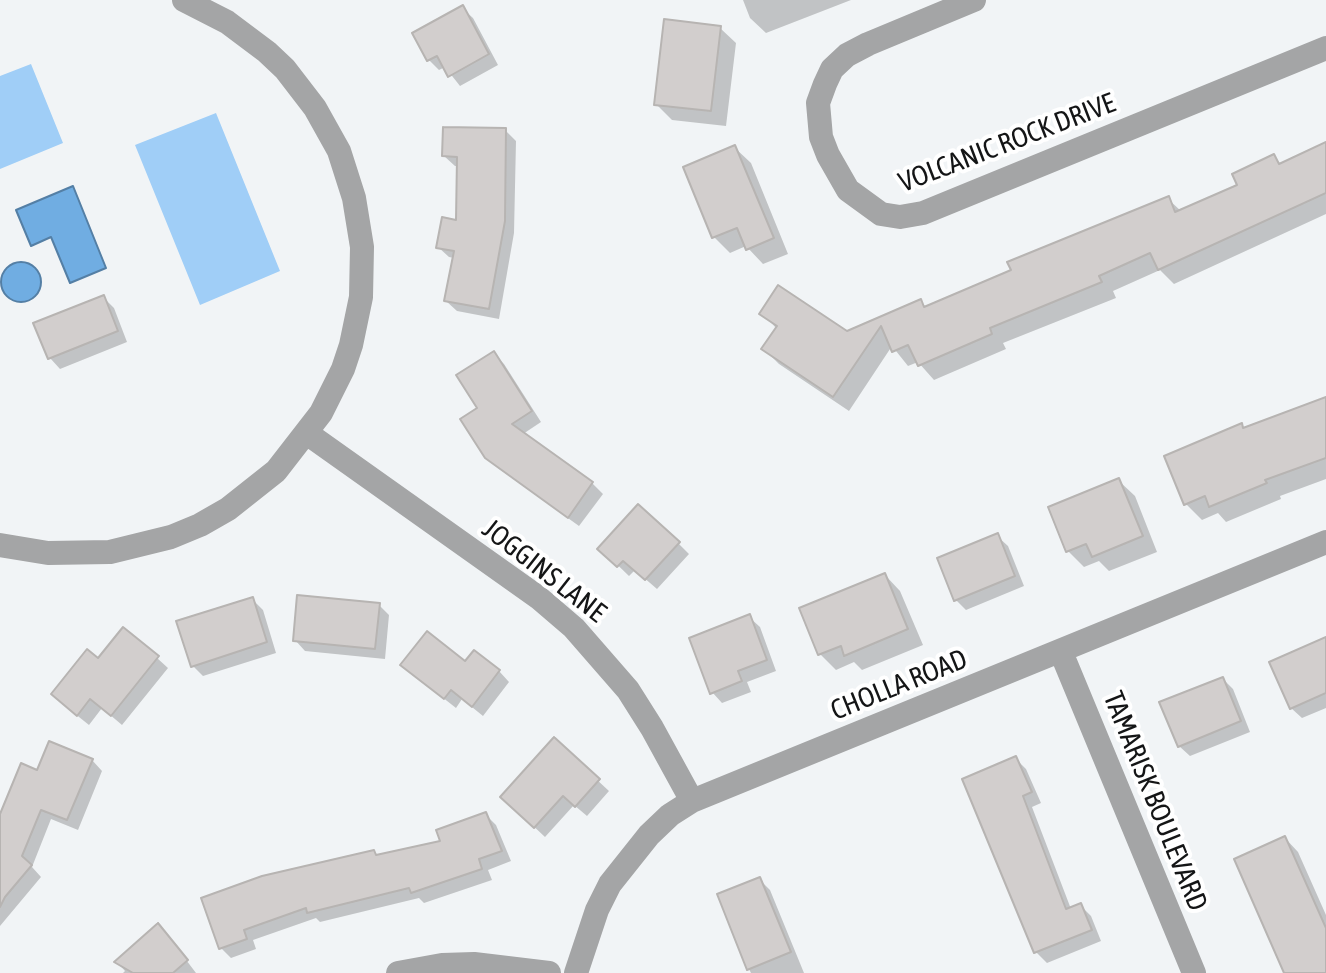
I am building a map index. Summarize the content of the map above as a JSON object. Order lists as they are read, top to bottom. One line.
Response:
{"streets":{"street":["VOLCANIC ROCK DRIVE","JOGGINS LANE","CHOLLA ROAD","TAMARISK BOULEVARD"]},"crossings":[["JOGGINS LANE","CHOLLA ROAD"],["CHOLLA ROAD","TAMARISK BOULEVARD"]]}
